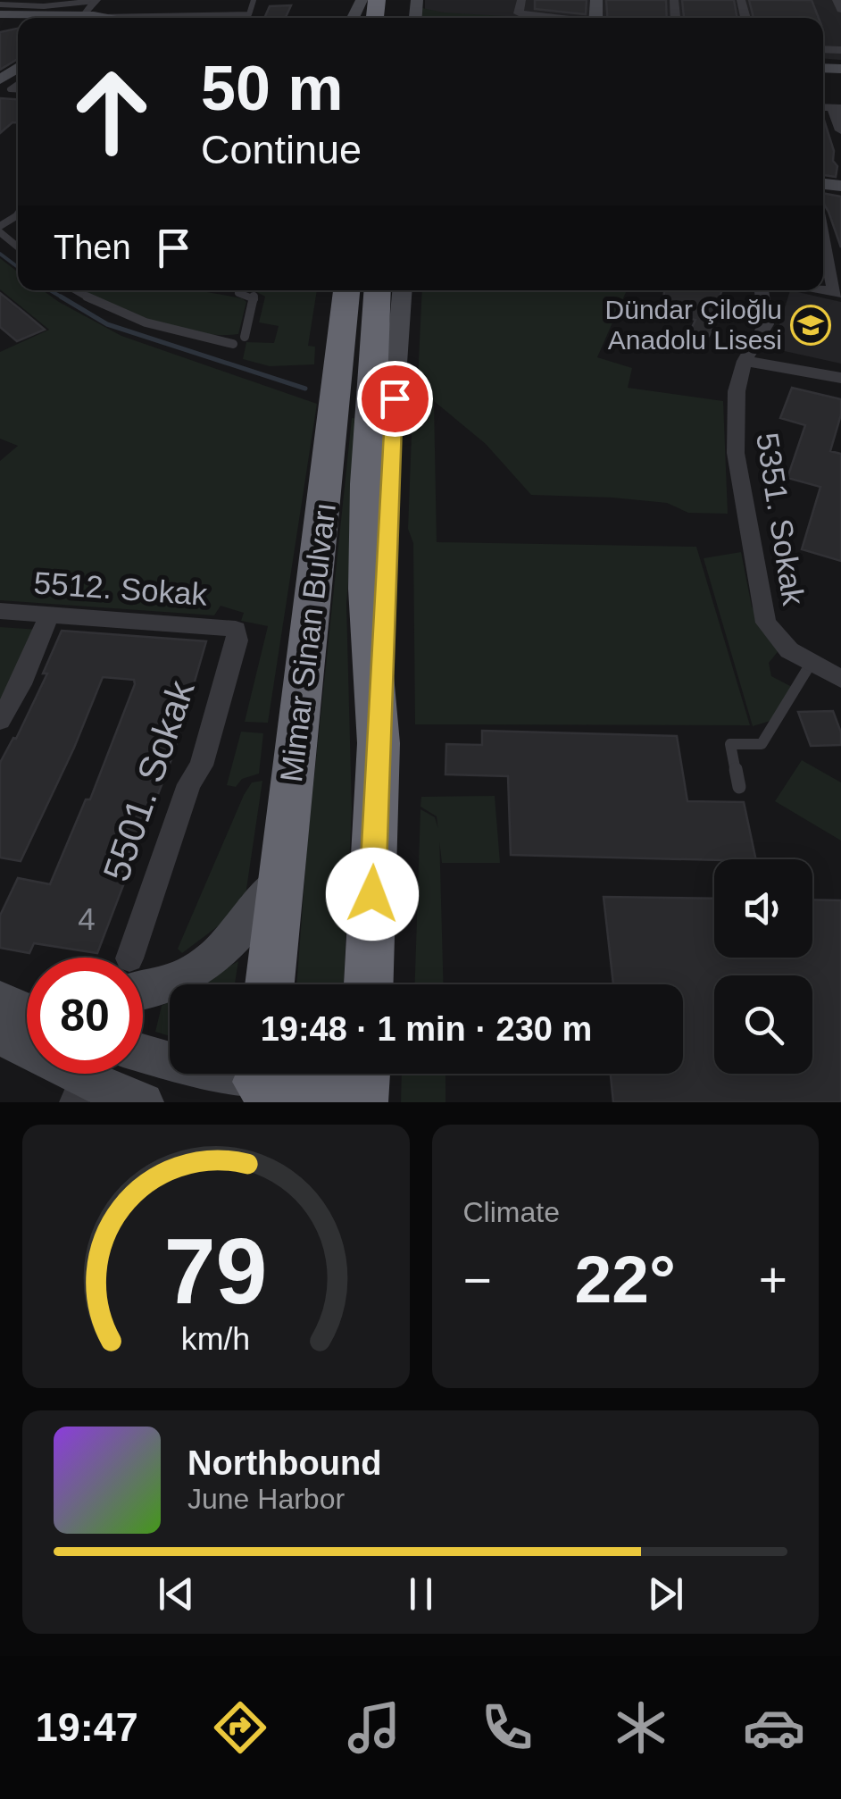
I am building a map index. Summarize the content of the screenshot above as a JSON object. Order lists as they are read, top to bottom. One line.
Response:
{"streets":{"highway":["Mimar Sinan Bulvarı"],"street":["5351. Sokak","5512. Sokak","5501. Sokak"]},"crossings":[["5512. Sokak","5501. Sokak"]],"places":{"school or university":["Dündar Çiloğlu Anadolu Lisesi"]},"house_numbers":["4"],"page":{"turn":["50 m","Continue"],"then":"Then","limit":"80","trip":"19:48 · 1 min · 230 m","tile":"Climate","heat":["−","22°","+"],"song":["Northbound","June Harbor"],"tabs":"19:47","gauge":["79","km/h"]}}
